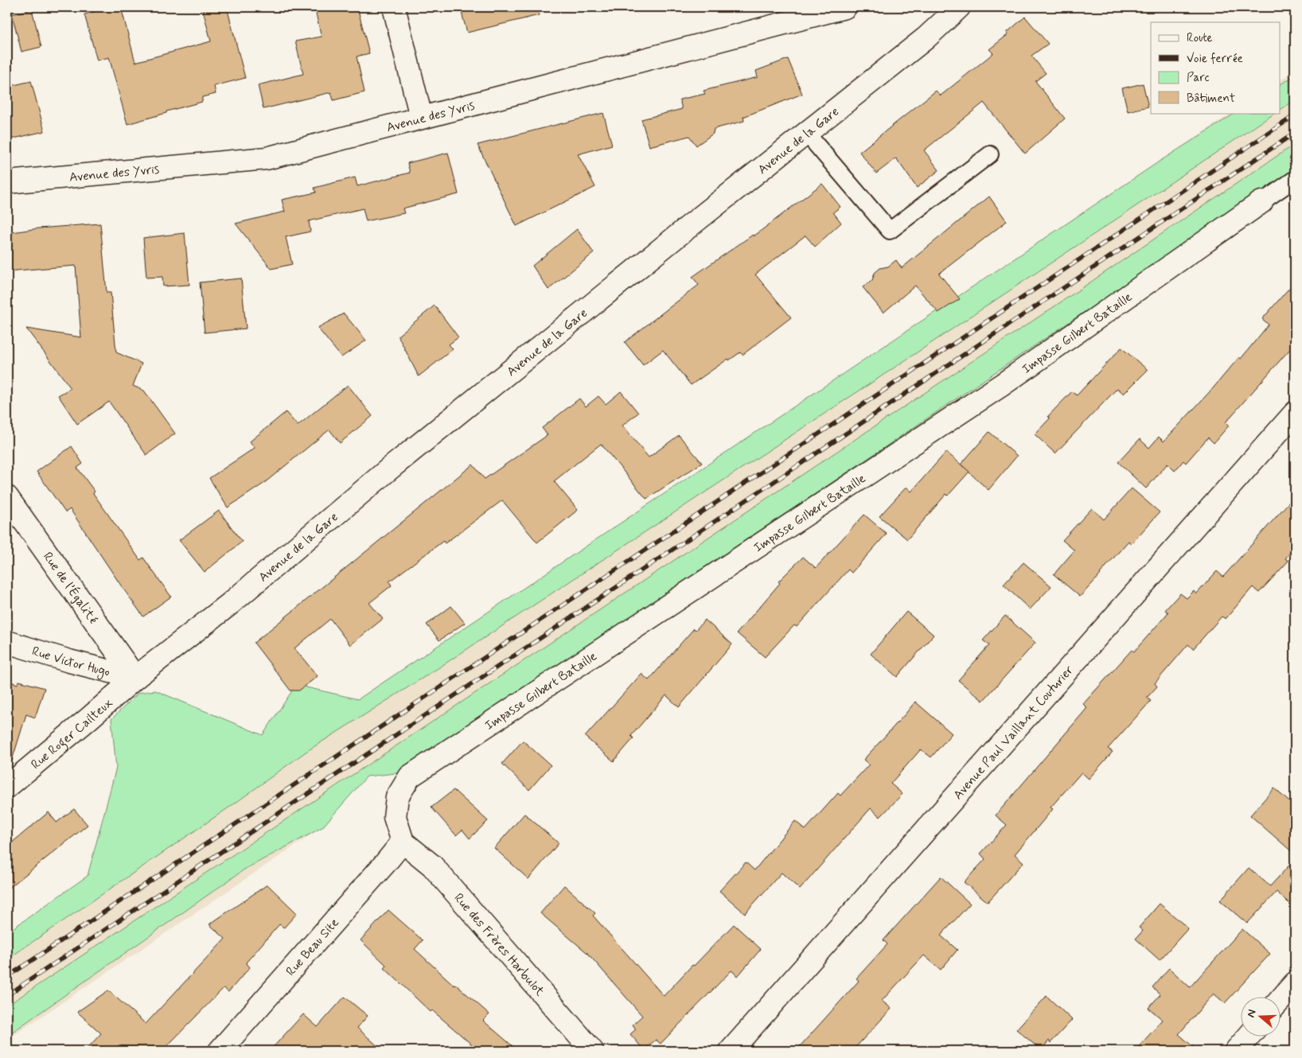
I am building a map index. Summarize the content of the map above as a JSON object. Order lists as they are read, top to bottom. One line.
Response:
{"streets":{"street":["Avenue des Yvris","Avenue de la Gare","Impasse Gilbert Bataille","Rue de l’Égalité","Rue Victor Hugo","Avenue Paul Vaillant Couturier","Rue Roger Cailteux","Rue des Frères Harbulot","Rue Beau Site"]},"crossings":[["Avenue de la Gare","Rue de l’Égalité"],["Avenue de la Gare","Rue Victor Hugo"],["Avenue de la Gare","Rue Roger Cailteux"],["Impasse Gilbert Bataille","Rue des Frères Harbulot"],["Impasse Gilbert Bataille","Rue Beau Site"],["Rue de l’Égalité","Rue Victor Hugo"],["Rue de l’Égalité","Rue Roger Cailteux"],["Rue Victor Hugo","Rue Roger Cailteux"],["Rue des Frères Harbulot","Rue Beau Site"]],"legend":["Route","Voie ferrée","Parc","Bâtiment"],"north":"left"}
